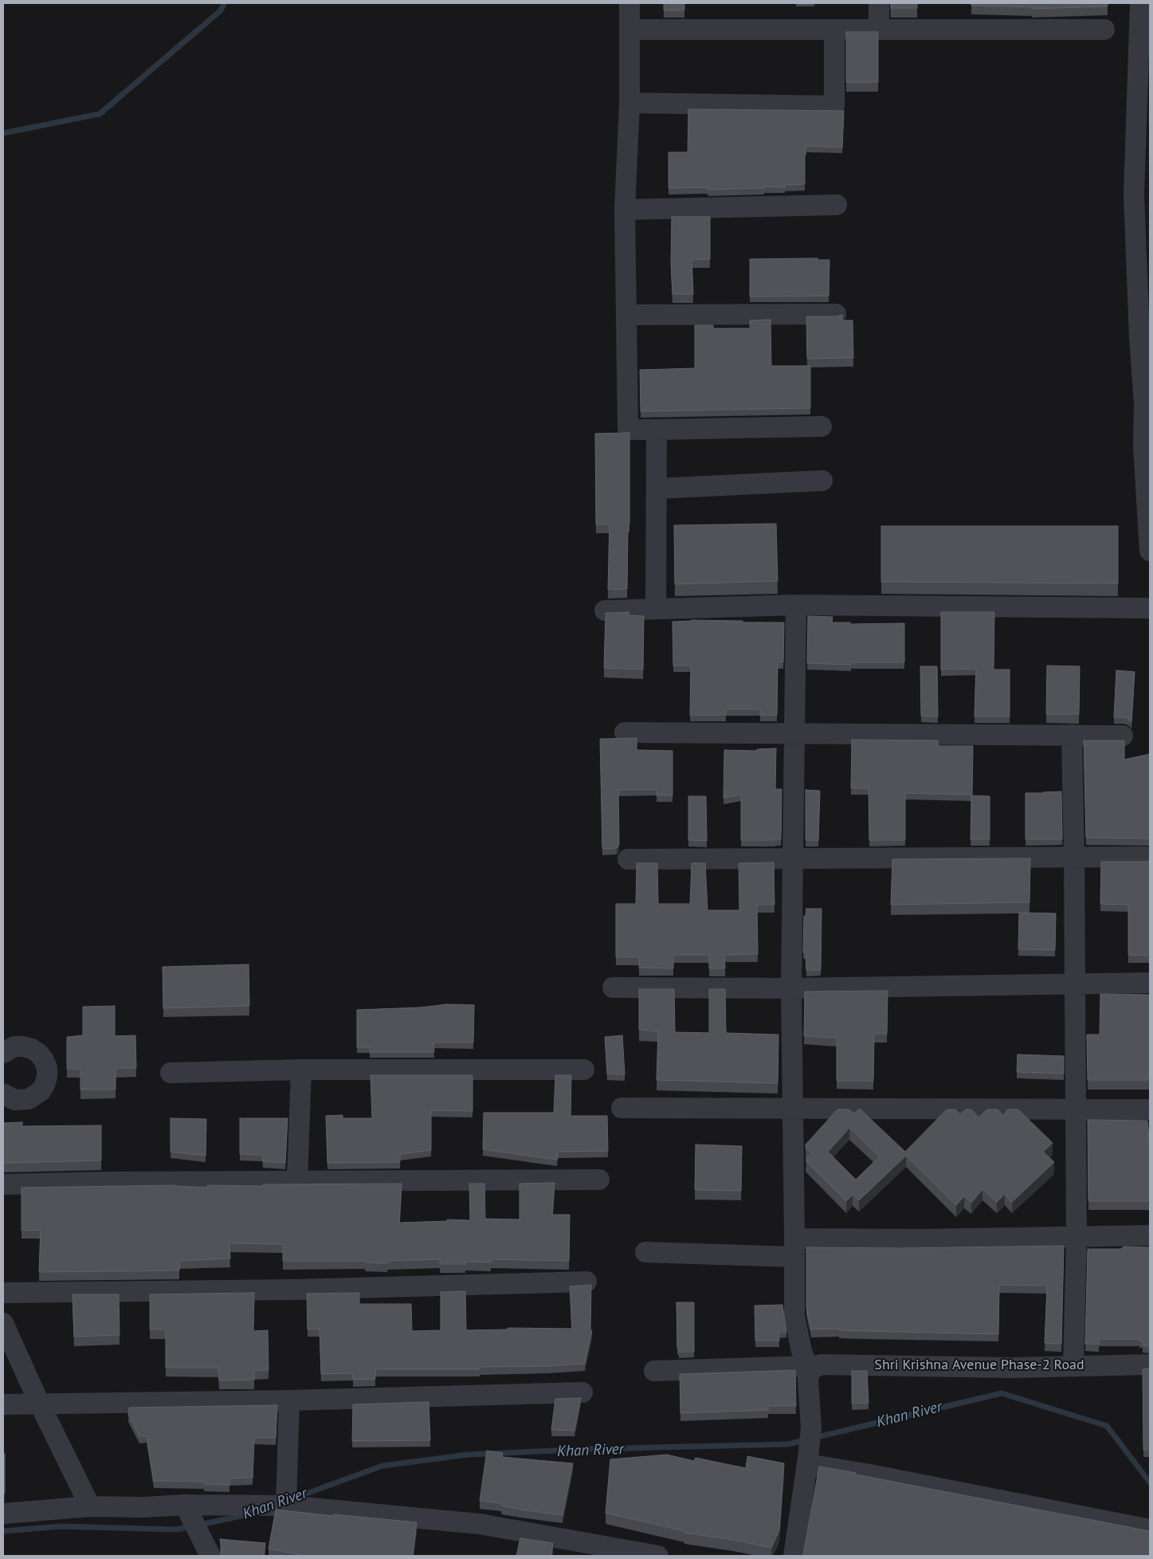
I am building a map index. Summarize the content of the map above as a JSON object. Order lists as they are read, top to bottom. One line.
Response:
{"streets":{"street":["Shri Krishna Avenue Phase-2 Road"]},"water":["Khan River"]}
